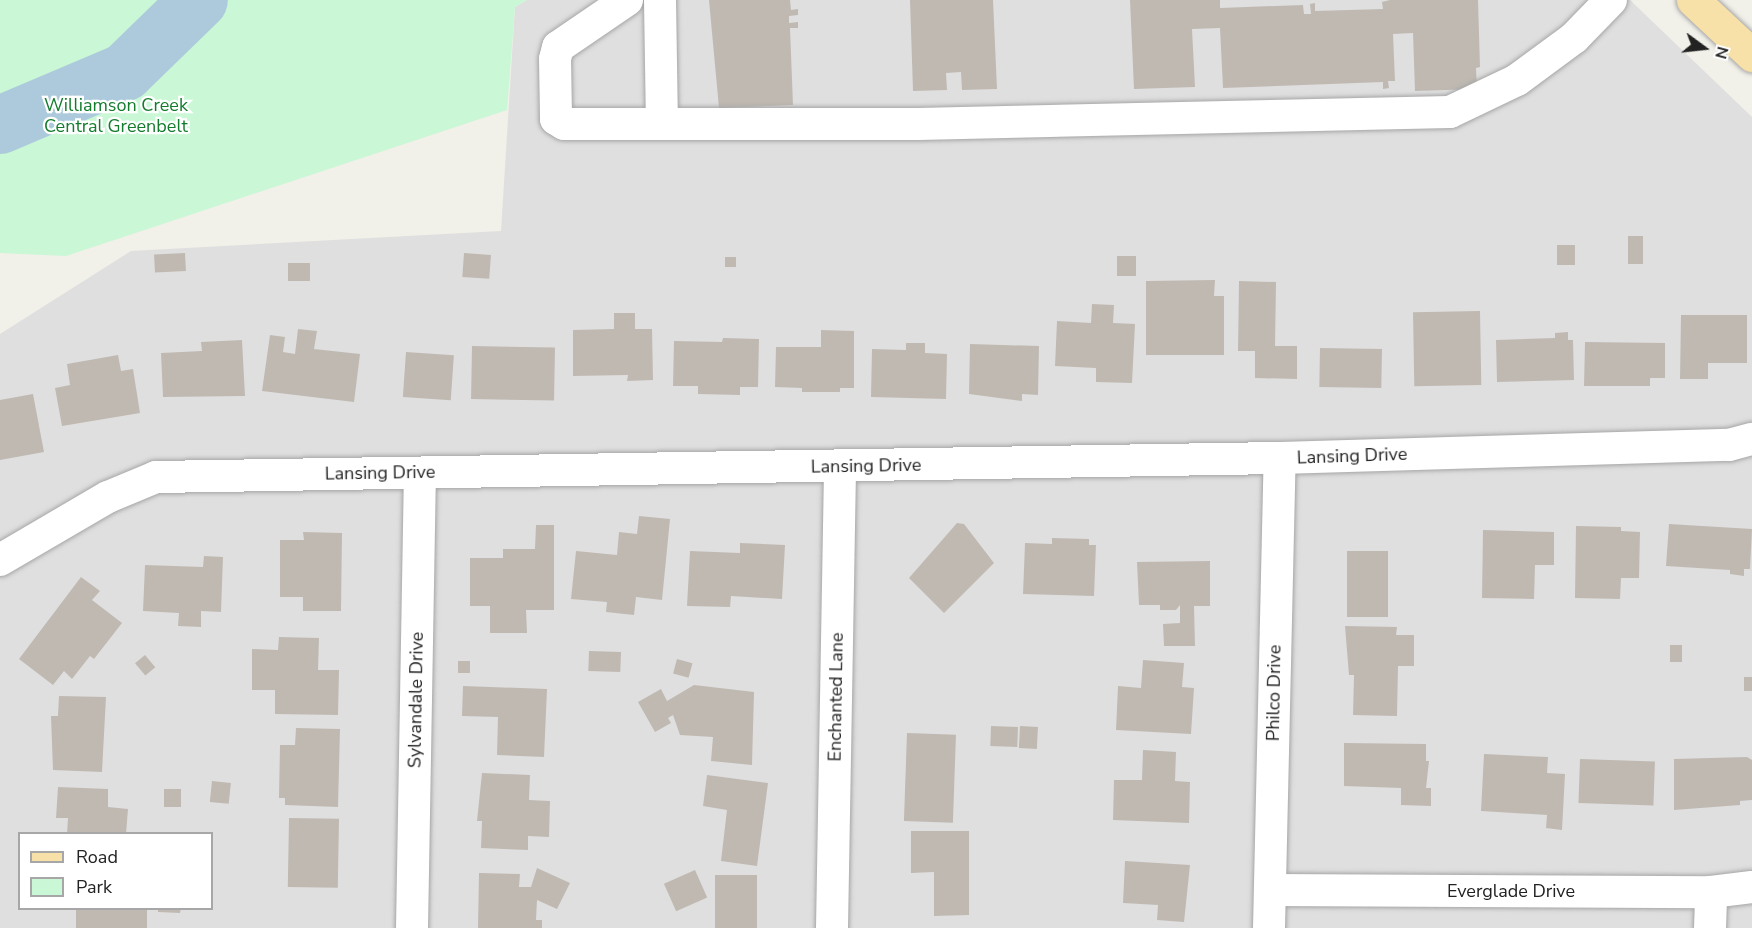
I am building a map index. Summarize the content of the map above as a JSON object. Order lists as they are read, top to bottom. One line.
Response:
{"streets":{"street":["Lansing Drive","Philco Drive","Enchanted Lane","Sylvandale Drive","Everglade Drive"]},"crossings":[["Lansing Drive","Philco Drive"],["Lansing Drive","Enchanted Lane"],["Lansing Drive","Sylvandale Drive"],["Philco Drive","Everglade Drive"]],"parks":["Williamson Creek Central Greenbelt"],"legend":["Road","Park"],"north":"right"}
